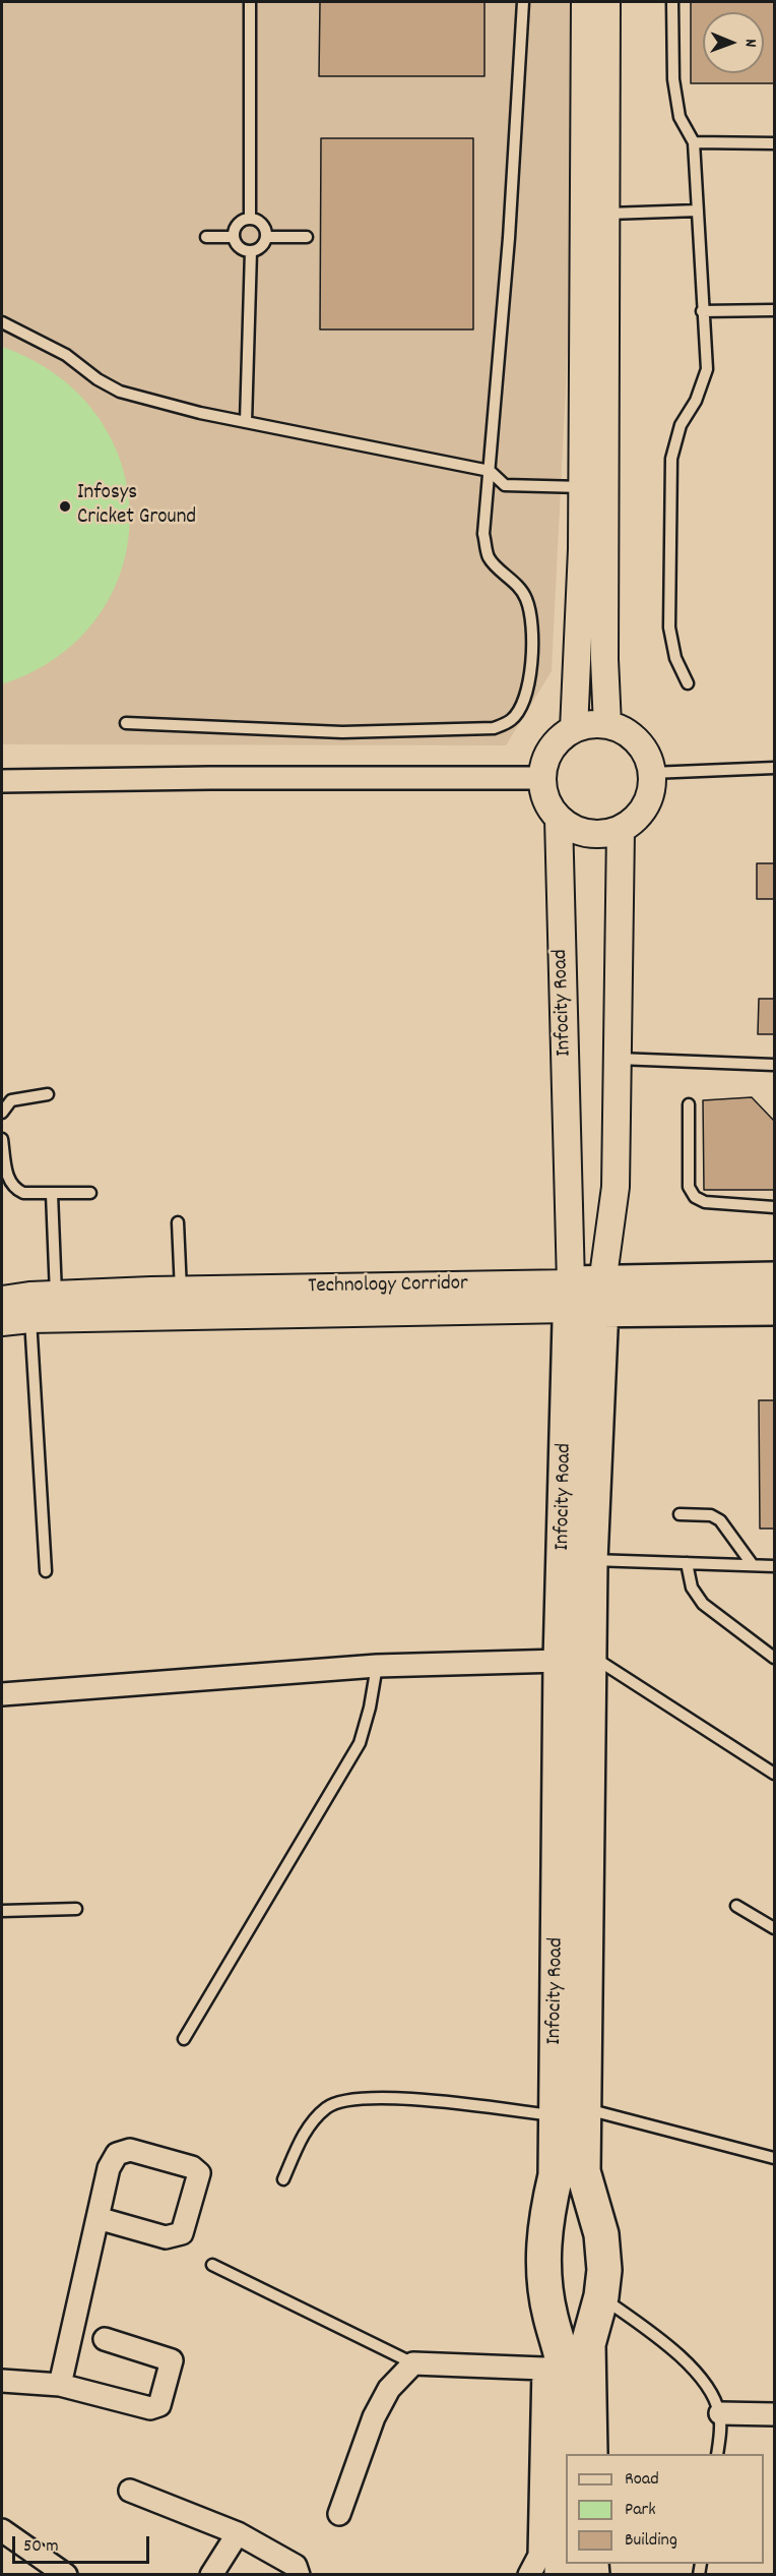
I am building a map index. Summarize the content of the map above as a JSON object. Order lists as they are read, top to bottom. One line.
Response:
{"streets":{"main road":["Infocity Road","Technology Corridor"]},"crossings":[["Infocity Road","Technology Corridor"]],"places":["Infosys Cricket Ground"],"legend":["Road","Park","Building"],"scale_bar":"50 m","north":"right"}
